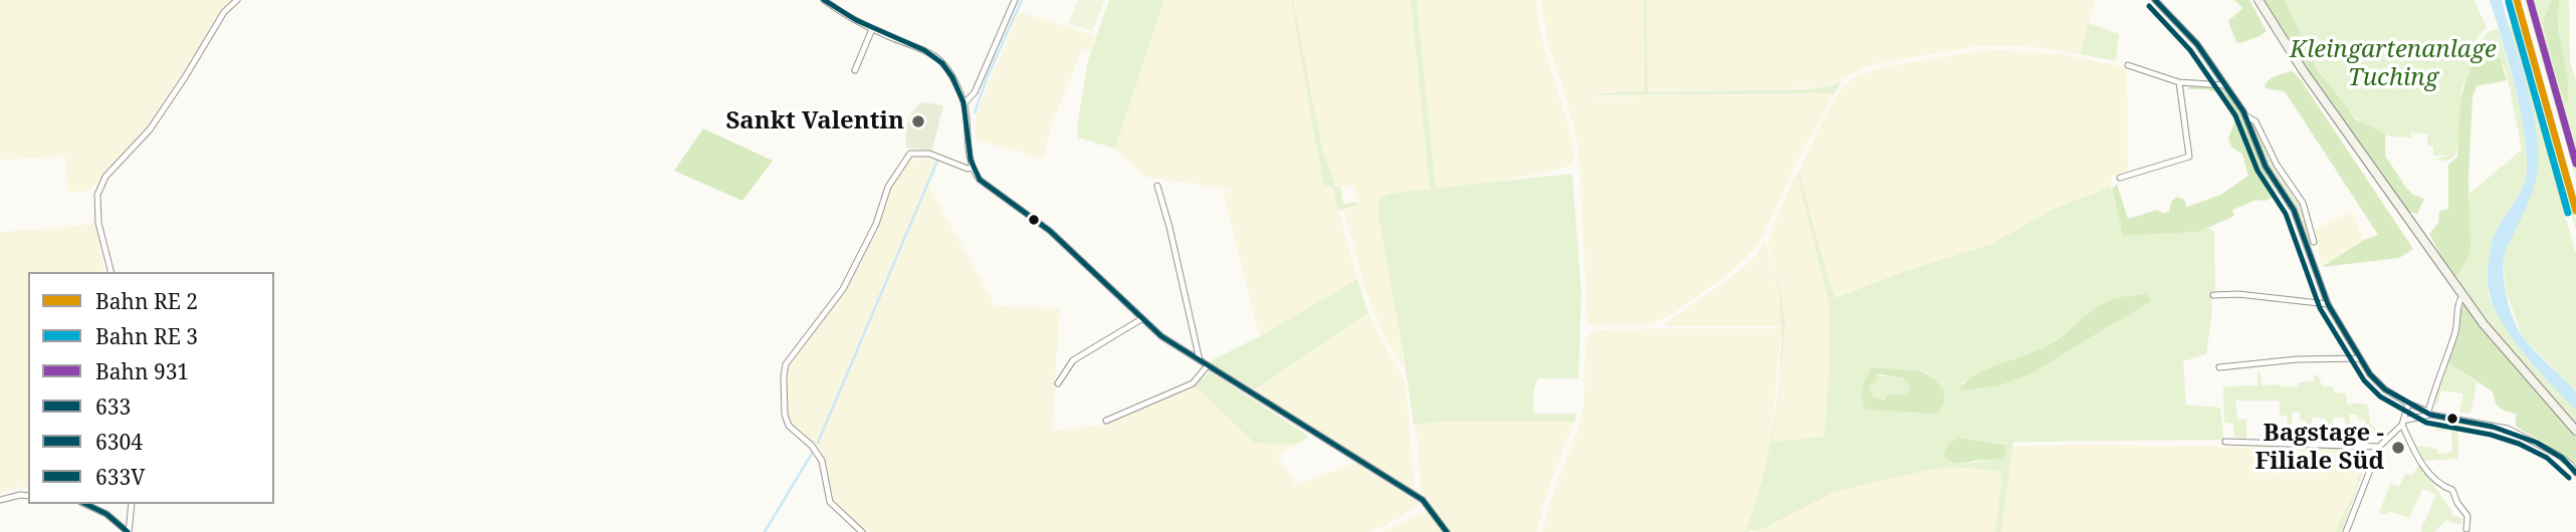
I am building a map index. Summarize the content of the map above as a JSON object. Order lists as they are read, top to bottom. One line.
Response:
{"parks":["Kleingartenanlage Tuching"],"places":["Sankt Valentin","Bagstage - Filiale Süd"],"lines":["rail line 931","transit line 633","transit line 6304","transit line 633V"],"legend":["Bahn RE 2","Bahn RE 3","Bahn 931","633","6304","633V"]}
